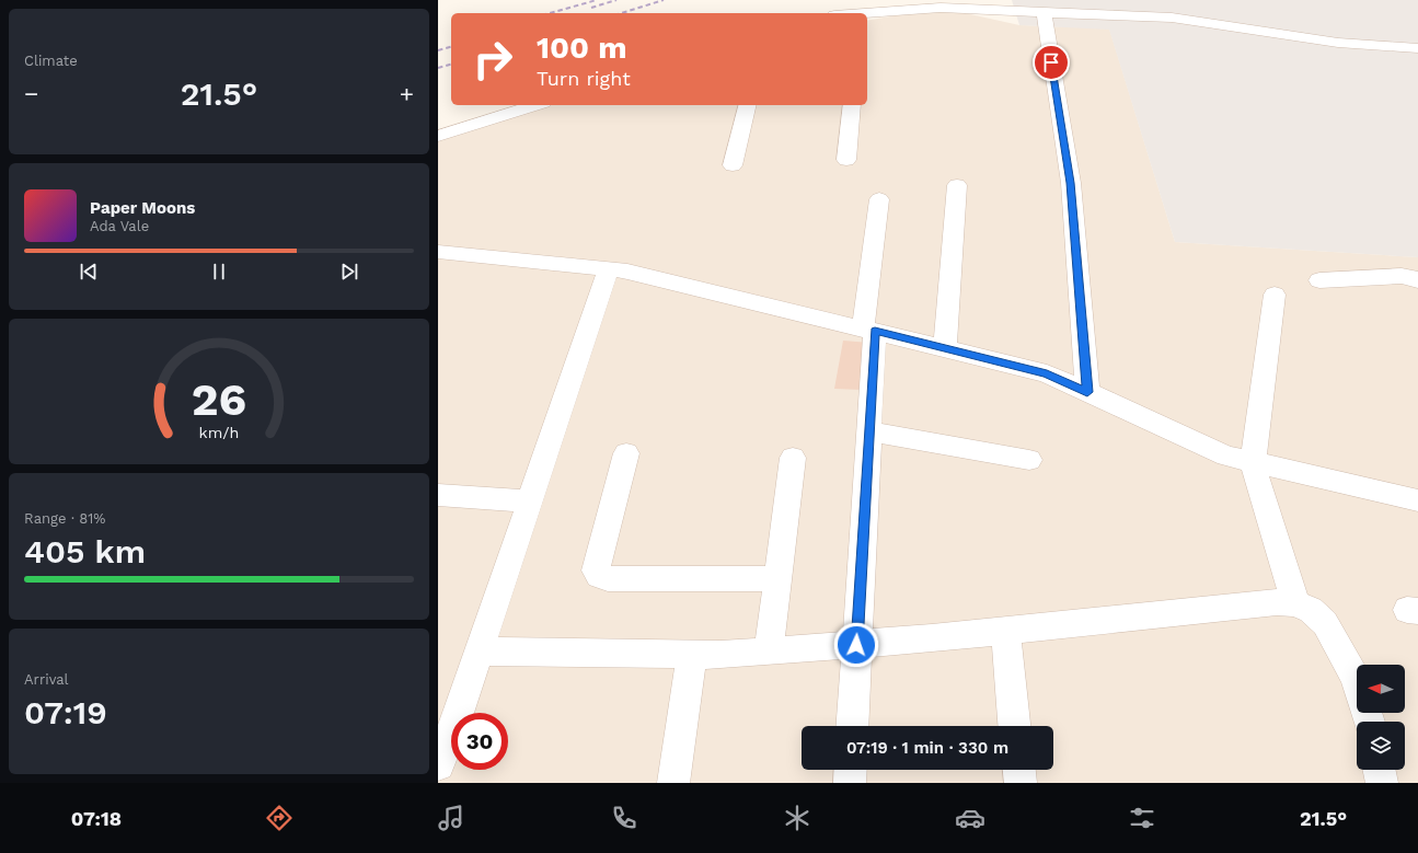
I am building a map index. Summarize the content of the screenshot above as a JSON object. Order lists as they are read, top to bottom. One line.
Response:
{"north":"left","page":{"tile":["Climate",["Range · 81%","405 km"],["Arrival","07:19"]],"turn":["100 m","Turn right"],"heat":["−","21.5°","+"],"song":["Paper Moons","Ada Vale"],"limit":"30","trip":"07:19 · 1 min · 330 m","tabs":["07:18","21.5°"],"gauge":["26","km/h"]}}
